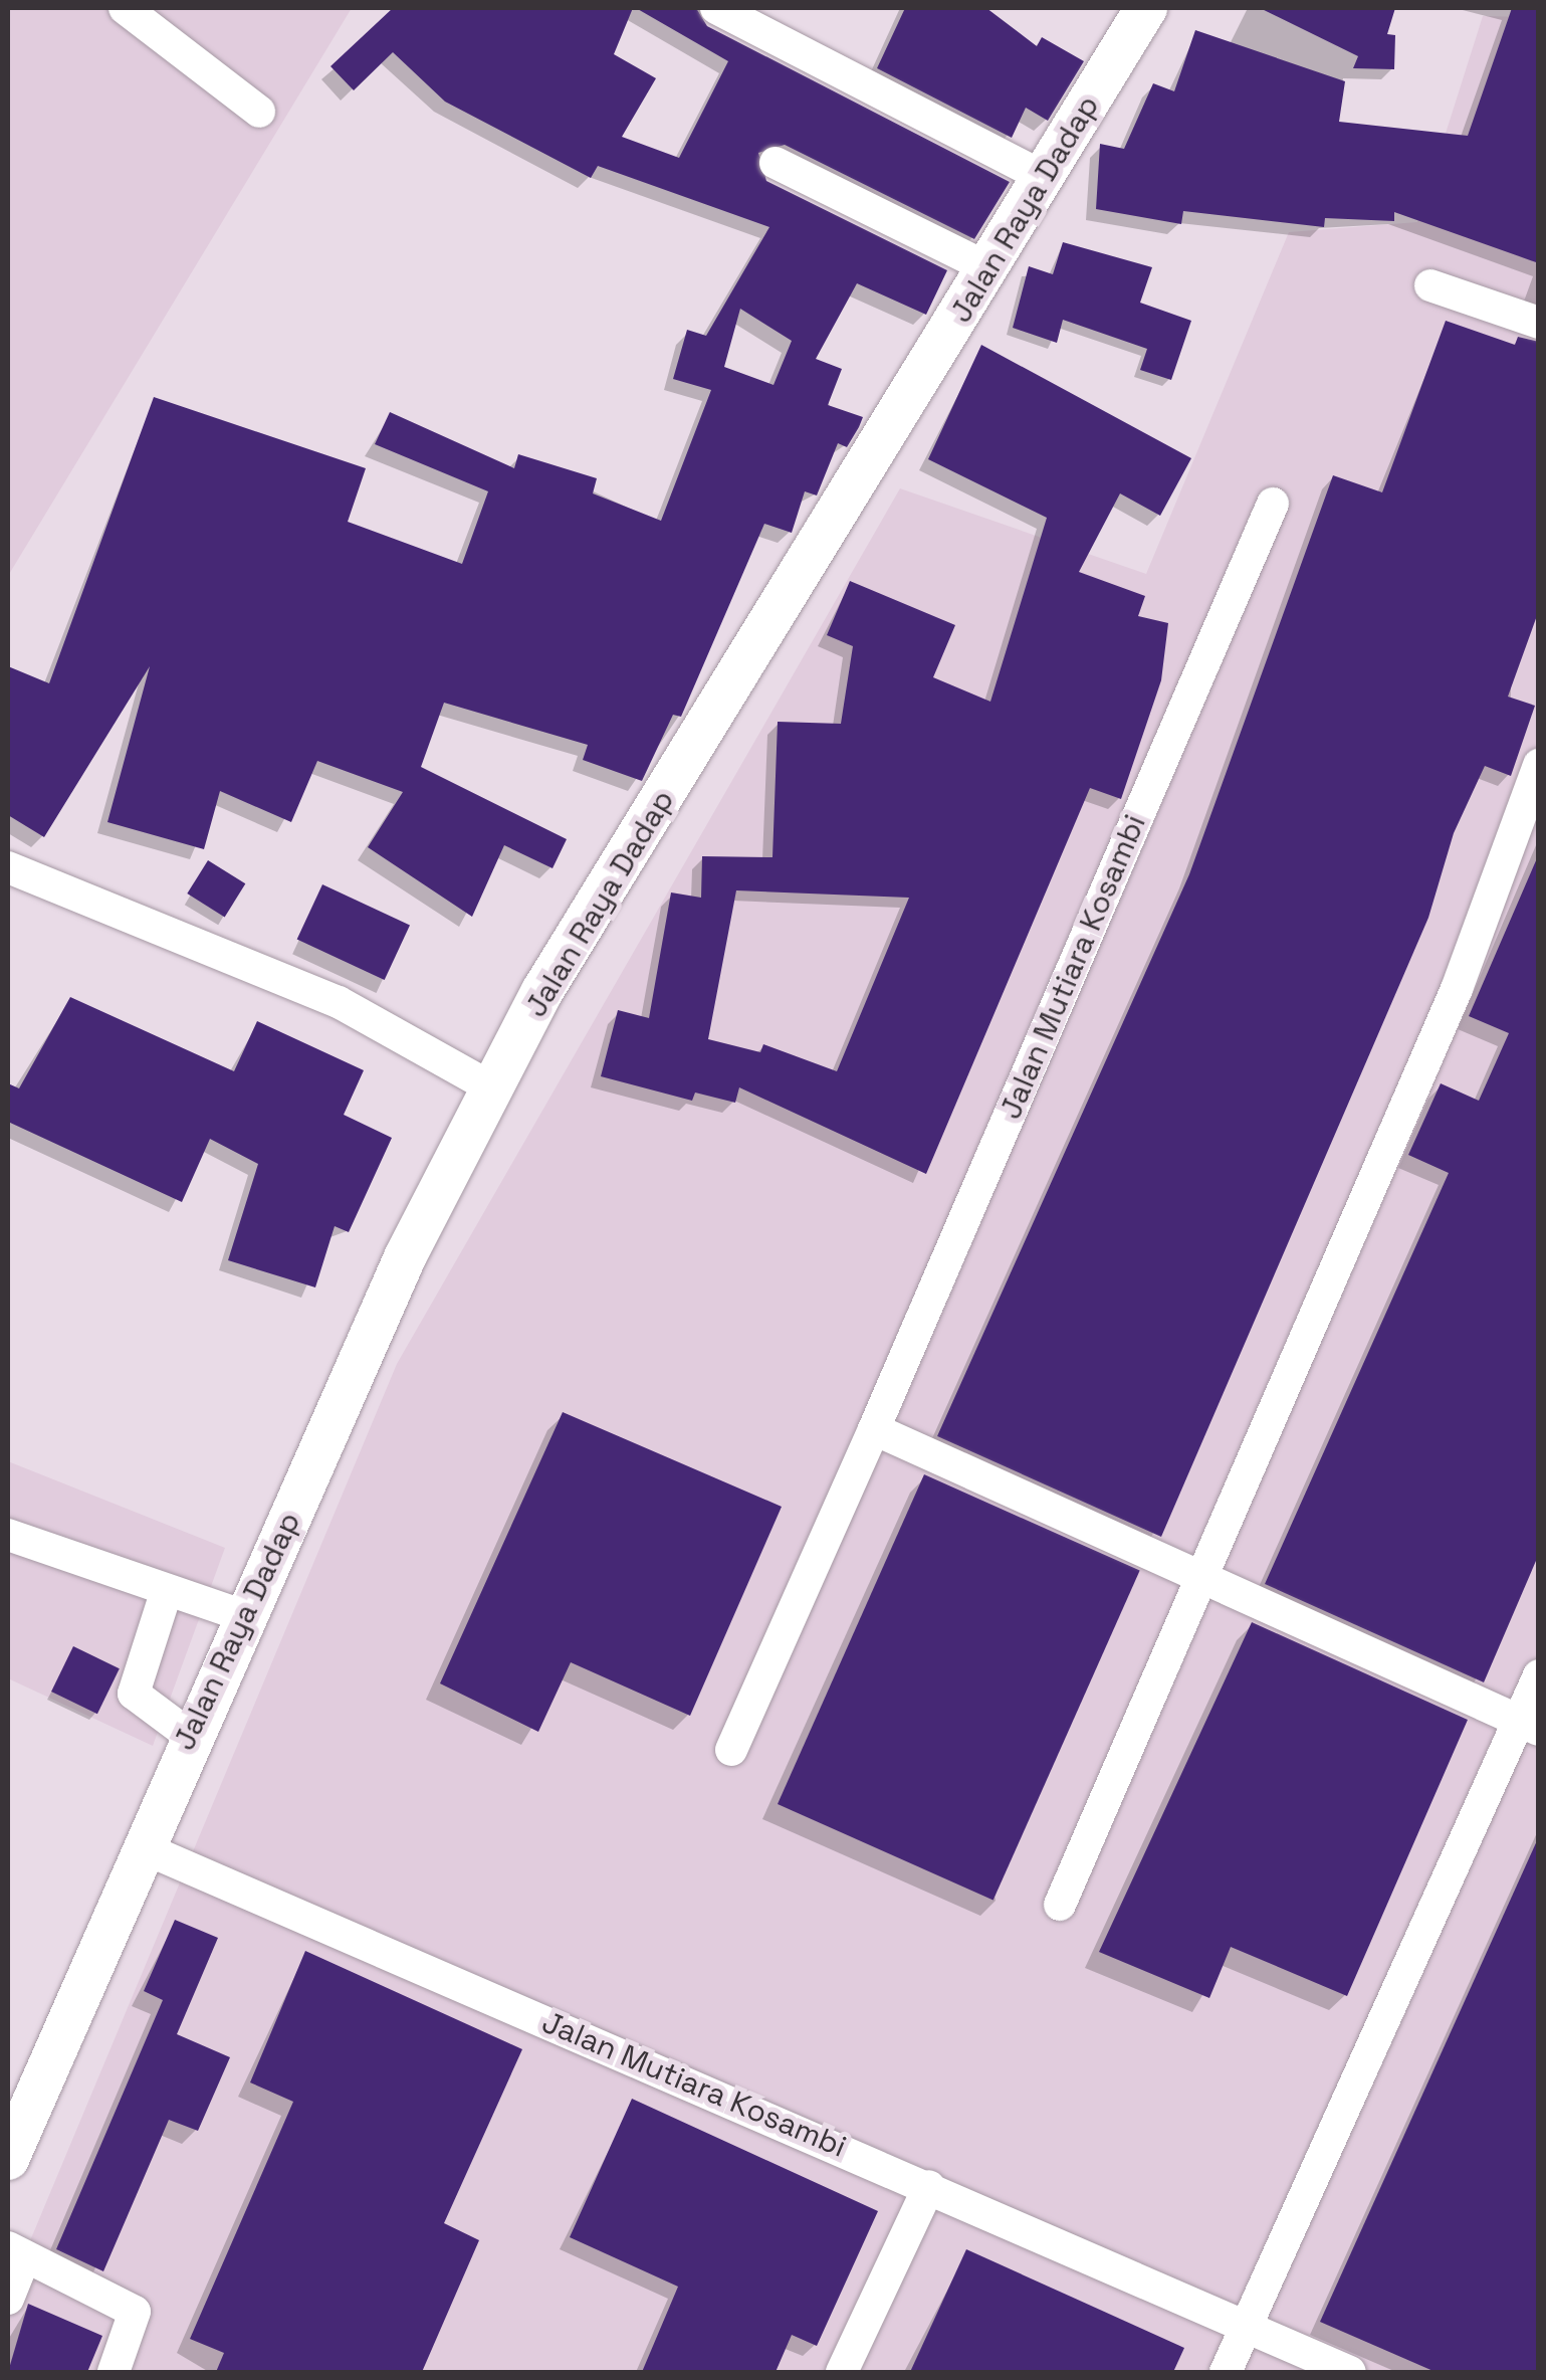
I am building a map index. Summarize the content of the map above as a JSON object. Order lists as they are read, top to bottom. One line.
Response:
{"streets":{"main road":["Jalan Raya Dadap"],"street":["Jalan Mutiara Kosambi"]},"crossings":[["Jalan Raya Dadap","Jalan Mutiara Kosambi"]]}
